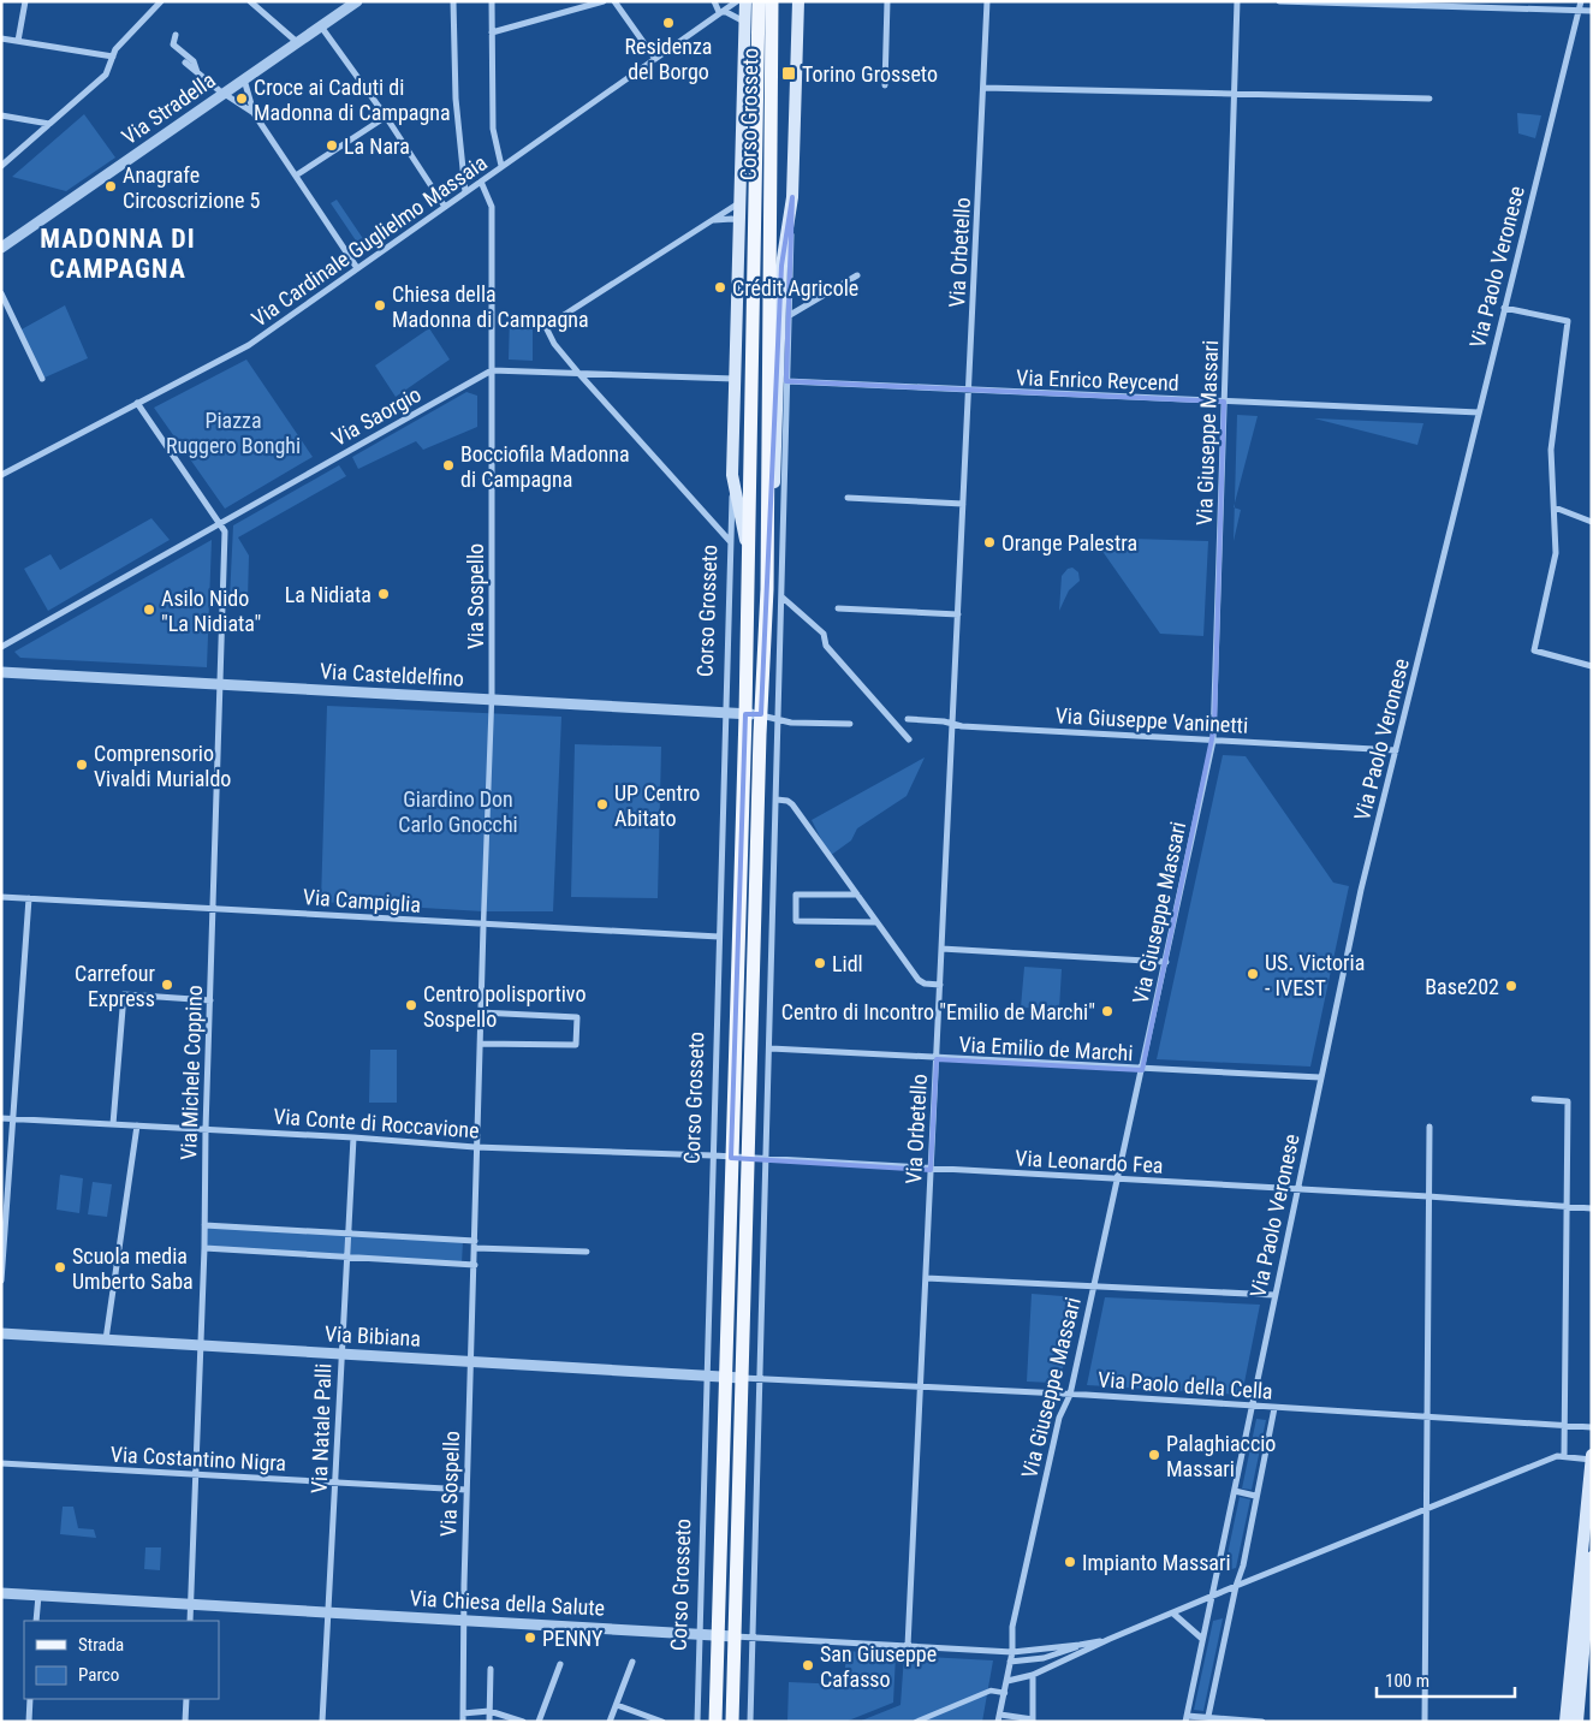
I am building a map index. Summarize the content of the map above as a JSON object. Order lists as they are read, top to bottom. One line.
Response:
{"streets":{"main road":["Corso Grosseto"],"street":["Via Stradella","Via Cardinale Guglielmo Massaia","Via Orbetello","Via Paolo Veronese","Via Enrico Reycend","Via Saorgio","Via Giuseppe Massari","Via Sospello","Via Casteldelfino","Via Giuseppe Vaninetti","Via Campiglia","Via Emilio de Marchi","Via Michele Coppino","Via Conte di Roccavione","Via Leonardo Fea","Via Bibiana","Via Paolo della Cella","Via Natale Palli","Via Costantino Nigra","Via Chiesa della Salute"]},"crossings":[["Corso Grosseto","Via Enrico Reycend"],["Corso Grosseto","Via Casteldelfino"],["Corso Grosseto","Via Campiglia"],["Corso Grosseto","Via Emilio de Marchi"],["Corso Grosseto","Via Conte di Roccavione"],["Corso Grosseto","Via Leonardo Fea"],["Corso Grosseto","Via Bibiana"],["Corso Grosseto","Via Paolo della Cella"],["Corso Grosseto","Via Chiesa della Salute"],["Via Cardinale Guglielmo Massaia","Via Sospello"],["Via Orbetello","Via Enrico Reycend"],["Via Orbetello","Via Giuseppe Vaninetti"],["Via Orbetello","Via Emilio de Marchi"],["Via Orbetello","Via Leonardo Fea"],["Via Orbetello","Via Paolo della Cella"],["Via Orbetello","Via Chiesa della Salute"],["Via Paolo Veronese","Via Enrico Reycend"],["Via Paolo Veronese","Via Giuseppe Vaninetti"],["Via Paolo Veronese","Via Emilio de Marchi"],["Via Paolo Veronese","Via Leonardo Fea"],["Via Paolo Veronese","Via Paolo della Cella"],["Via Enrico Reycend","Via Giuseppe Massari"],["Via Saorgio","Via Sospello"],["Via Saorgio","Via Michele Coppino"],["Via Giuseppe Massari","Via Giuseppe Vaninetti"],["Via Giuseppe Massari","Via Emilio de Marchi"],["Via Giuseppe Massari","Via Leonardo Fea"],["Via Giuseppe Massari","Via Paolo della Cella"],["Via Giuseppe Massari","Via Chiesa della Salute"],["Via Sospello","Via Casteldelfino"],["Via Sospello","Via Campiglia"],["Via Sospello","Via Conte di Roccavione"],["Via Sospello","Via Bibiana"],["Via Sospello","Via Costantino Nigra"],["Via Sospello","Via Chiesa della Salute"],["Via Casteldelfino","Via Michele Coppino"],["Via Campiglia","Via Michele Coppino"],["Via Michele Coppino","Via Conte di Roccavione"],["Via Michele Coppino","Via Bibiana"],["Via Michele Coppino","Via Costantino Nigra"],["Via Michele Coppino","Via Chiesa della Salute"],["Via Conte di Roccavione","Via Leonardo Fea"],["Via Conte di Roccavione","Via Natale Palli"],["Via Bibiana","Via Paolo della Cella"],["Via Bibiana","Via Natale Palli"],["Via Natale Palli","Via Costantino Nigra"],["Via Natale Palli","Via Chiesa della Salute"]],"districts":["MADONNA DI CAMPAGNA"],"parks":["Piazza Ruggero Bonghi","Giardino Don Carlo Gnocchi"],"places":{"other":["Residenza del Borgo","Croce ai Caduti di Madonna di Campagna","La Nara","Anagrafe Circoscrizione 5","Crédit Agricole","Chiesa della Madonna di Campagna","Bocciofila Madonna di Campagna","Orange Palestra","La Nidiata","Asilo Nido \"La Nidiata\"","Comprensorio Vivaldi Murialdo","UP Centro Abitato","Lidl","US. Victoria - IVEST","Carrefour Express","Base202","Centro polisportivo Sospello","Centro di Incontro \"Emilio de Marchi\"","Scuola media Umberto Saba","Palaghiaccio Massari","Impianto Massari","PENNY","San Giuseppe Cafasso"],"transit":["Torino Grosseto"]},"legend":["Strada","Parco"],"scale_bar":"100 m"}
